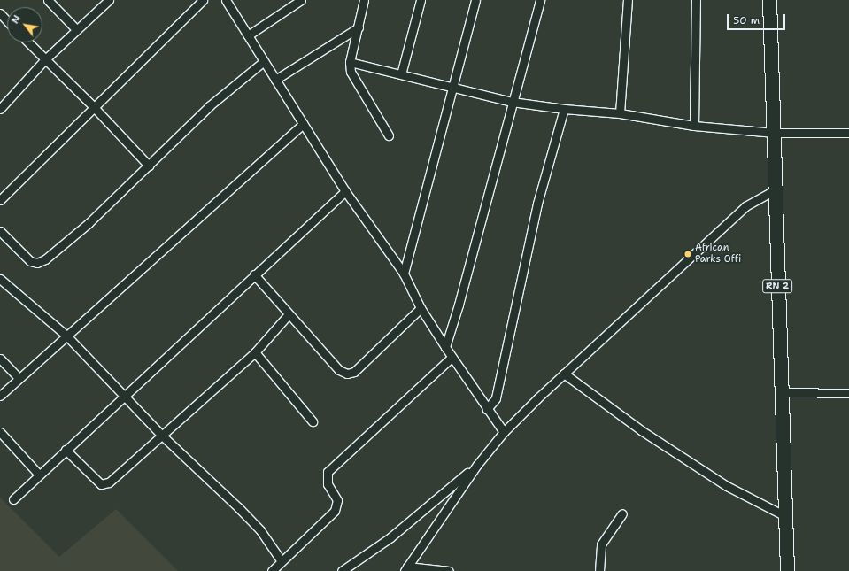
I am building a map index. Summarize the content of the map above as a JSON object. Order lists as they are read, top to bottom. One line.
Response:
{"streets":{"highway":["RN 2"]},"places":["African Parks Offi"],"scale_bar":"50 m","north":"top left"}
